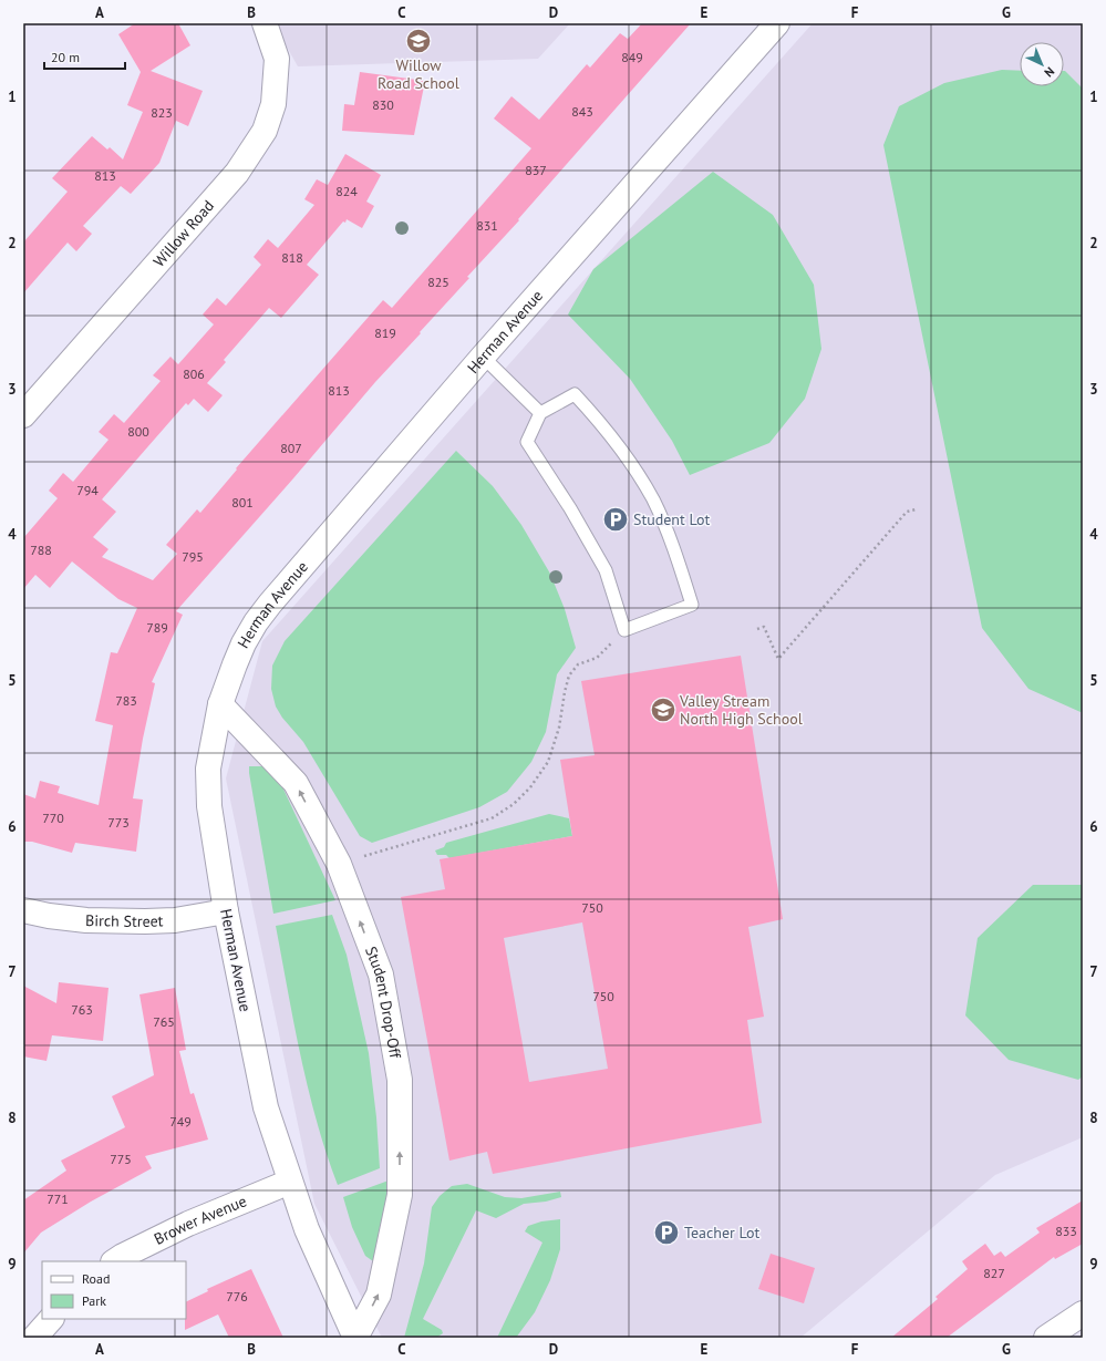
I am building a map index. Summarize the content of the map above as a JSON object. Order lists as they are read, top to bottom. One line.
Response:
{"streets":{"street":["Willow Road","Herman Avenue","Birch Street","Student Drop-Off","Brower Avenue"]},"crossings":[["Herman Avenue","Birch Street"],["Herman Avenue","Student Drop-Off"],["Herman Avenue","Brower Avenue"]],"one_way":["Student Drop-Off"],"places":{"school or university":["Willow Road School","Valley Stream North High School"],"parking":["Student Lot","Teacher Lot"]},"house_numbers":["849","830","843","823","837","813","824","831","818","825","819","806","813","800","807","794","801","788","795","789","783","770","773","750","750","763","765","749","775","771","833","827","776"],"legend":["Road","Park"],"scale_bar":"20 m","north":"bottom right","grid":{"columns":["A","B","C","D","E","F","G"],"rows":["1","2","3","4","5","6","7","8","9"]}}
